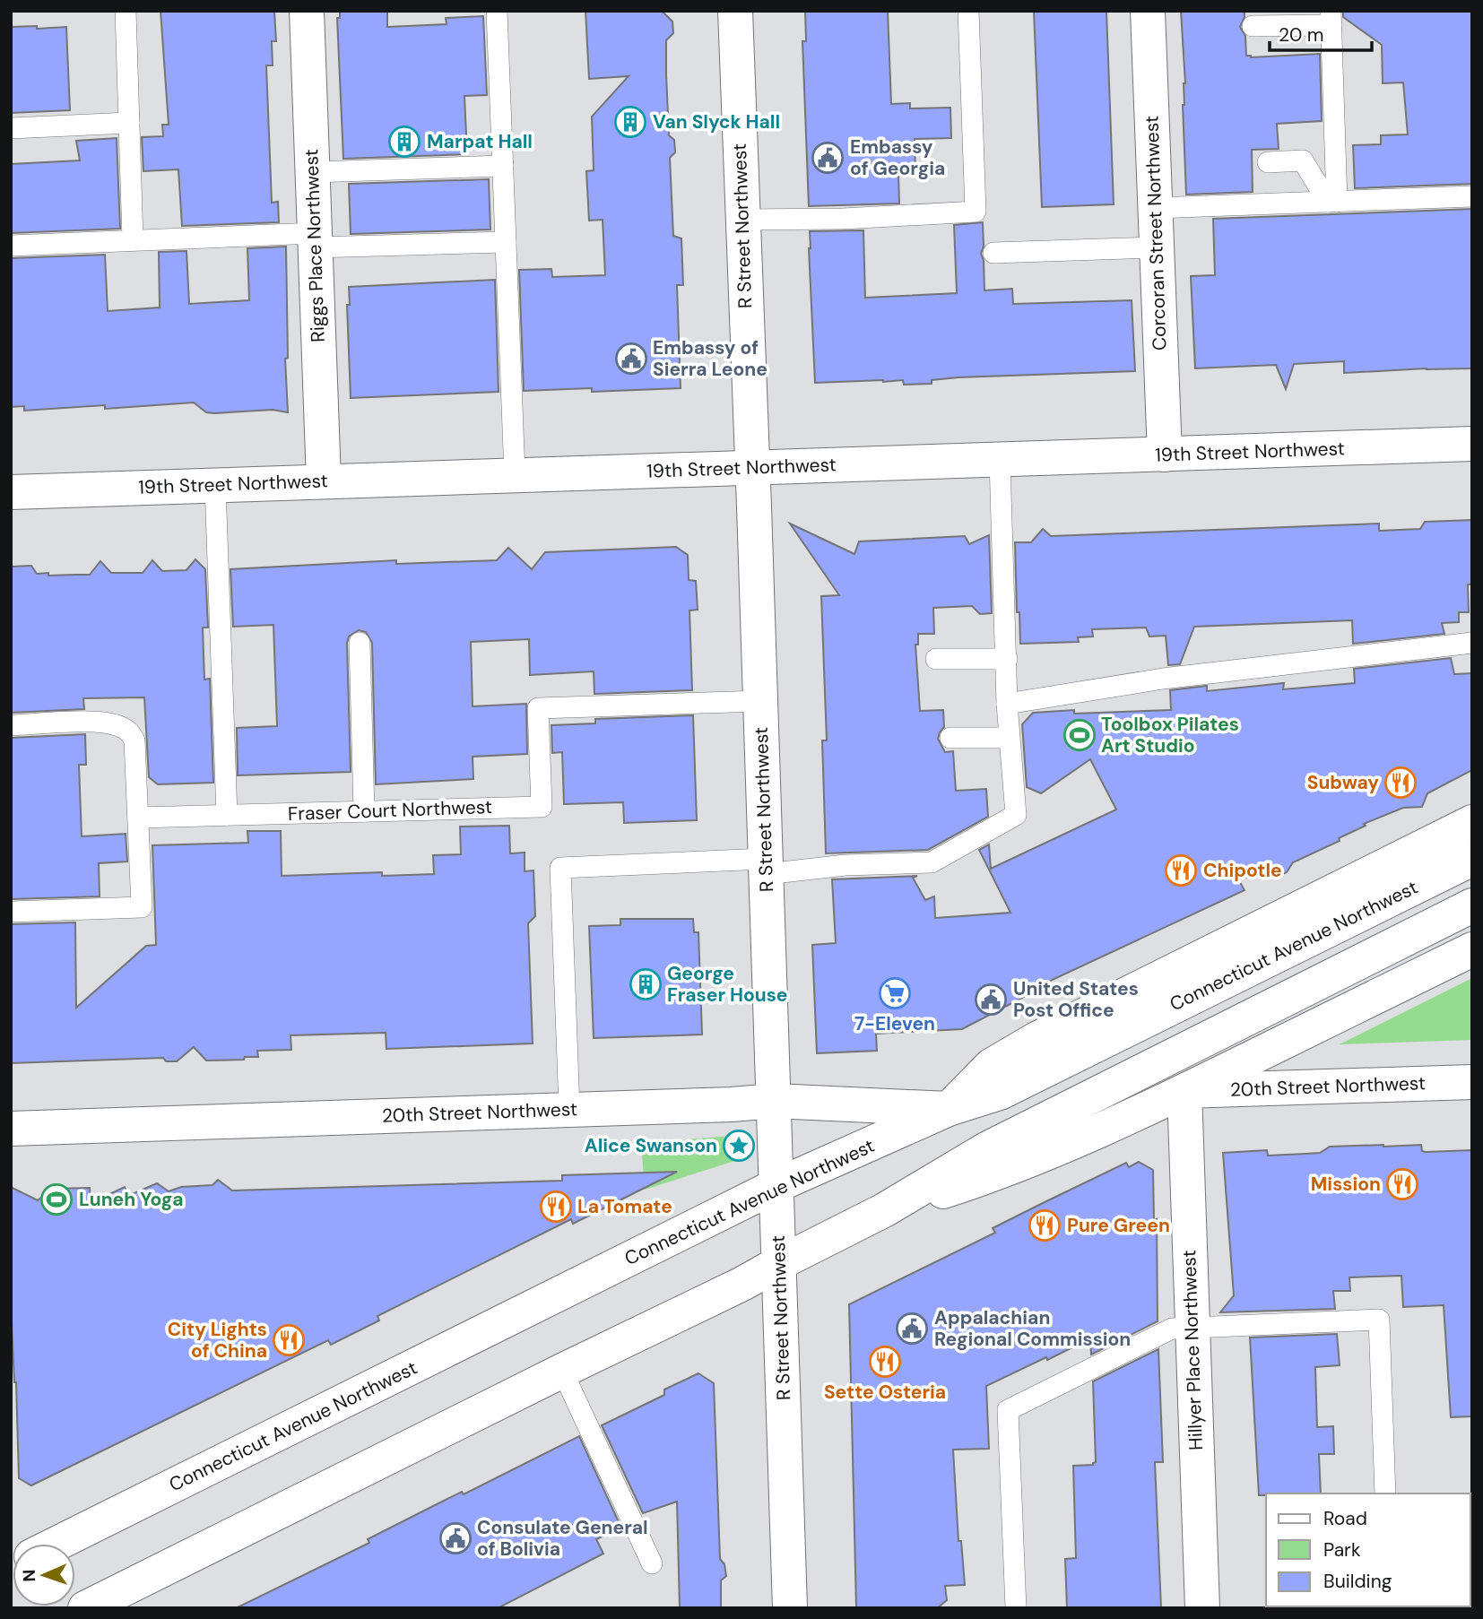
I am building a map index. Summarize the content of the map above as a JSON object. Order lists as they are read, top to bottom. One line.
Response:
{"streets":{"main road":["R Street Northwest","Corcoran Street Northwest","Riggs Place Northwest","19th Street Northwest","Connecticut Avenue Northwest","20th Street Northwest","Hillyer Place Northwest"],"lane":["Fraser Court Northwest"]},"crossings":[["R Street Northwest","19th Street Northwest"],["R Street Northwest","Fraser Court Northwest"],["R Street Northwest","Connecticut Avenue Northwest"],["R Street Northwest","20th Street Northwest"],["Corcoran Street Northwest","19th Street Northwest"],["Riggs Place Northwest","19th Street Northwest"],["Connecticut Avenue Northwest","20th Street Northwest"],["20th Street Northwest","Hillyer Place Northwest"]],"places":{"building":["Van Slyck Hall","Marpat Hall","George Fraser House"],"public building":["Embassy of Georgia","Embassy of Sierra Leone","United States Post Office","Appalachian Regional Commission","Consulate General of Bolivia"],"sports":["Toolbox Pilates Art Studio","Luneh Yoga"],"restaurant":["Subway","Chipotle","Mission","La Tomate","Pure Green","City Lights of China","Sette Osteria"],"supermarket":["7-Eleven"],"place":["Alice Swanson"]},"legend":["Road","Park","Building"],"scale_bar":"20 m","north":"left"}
